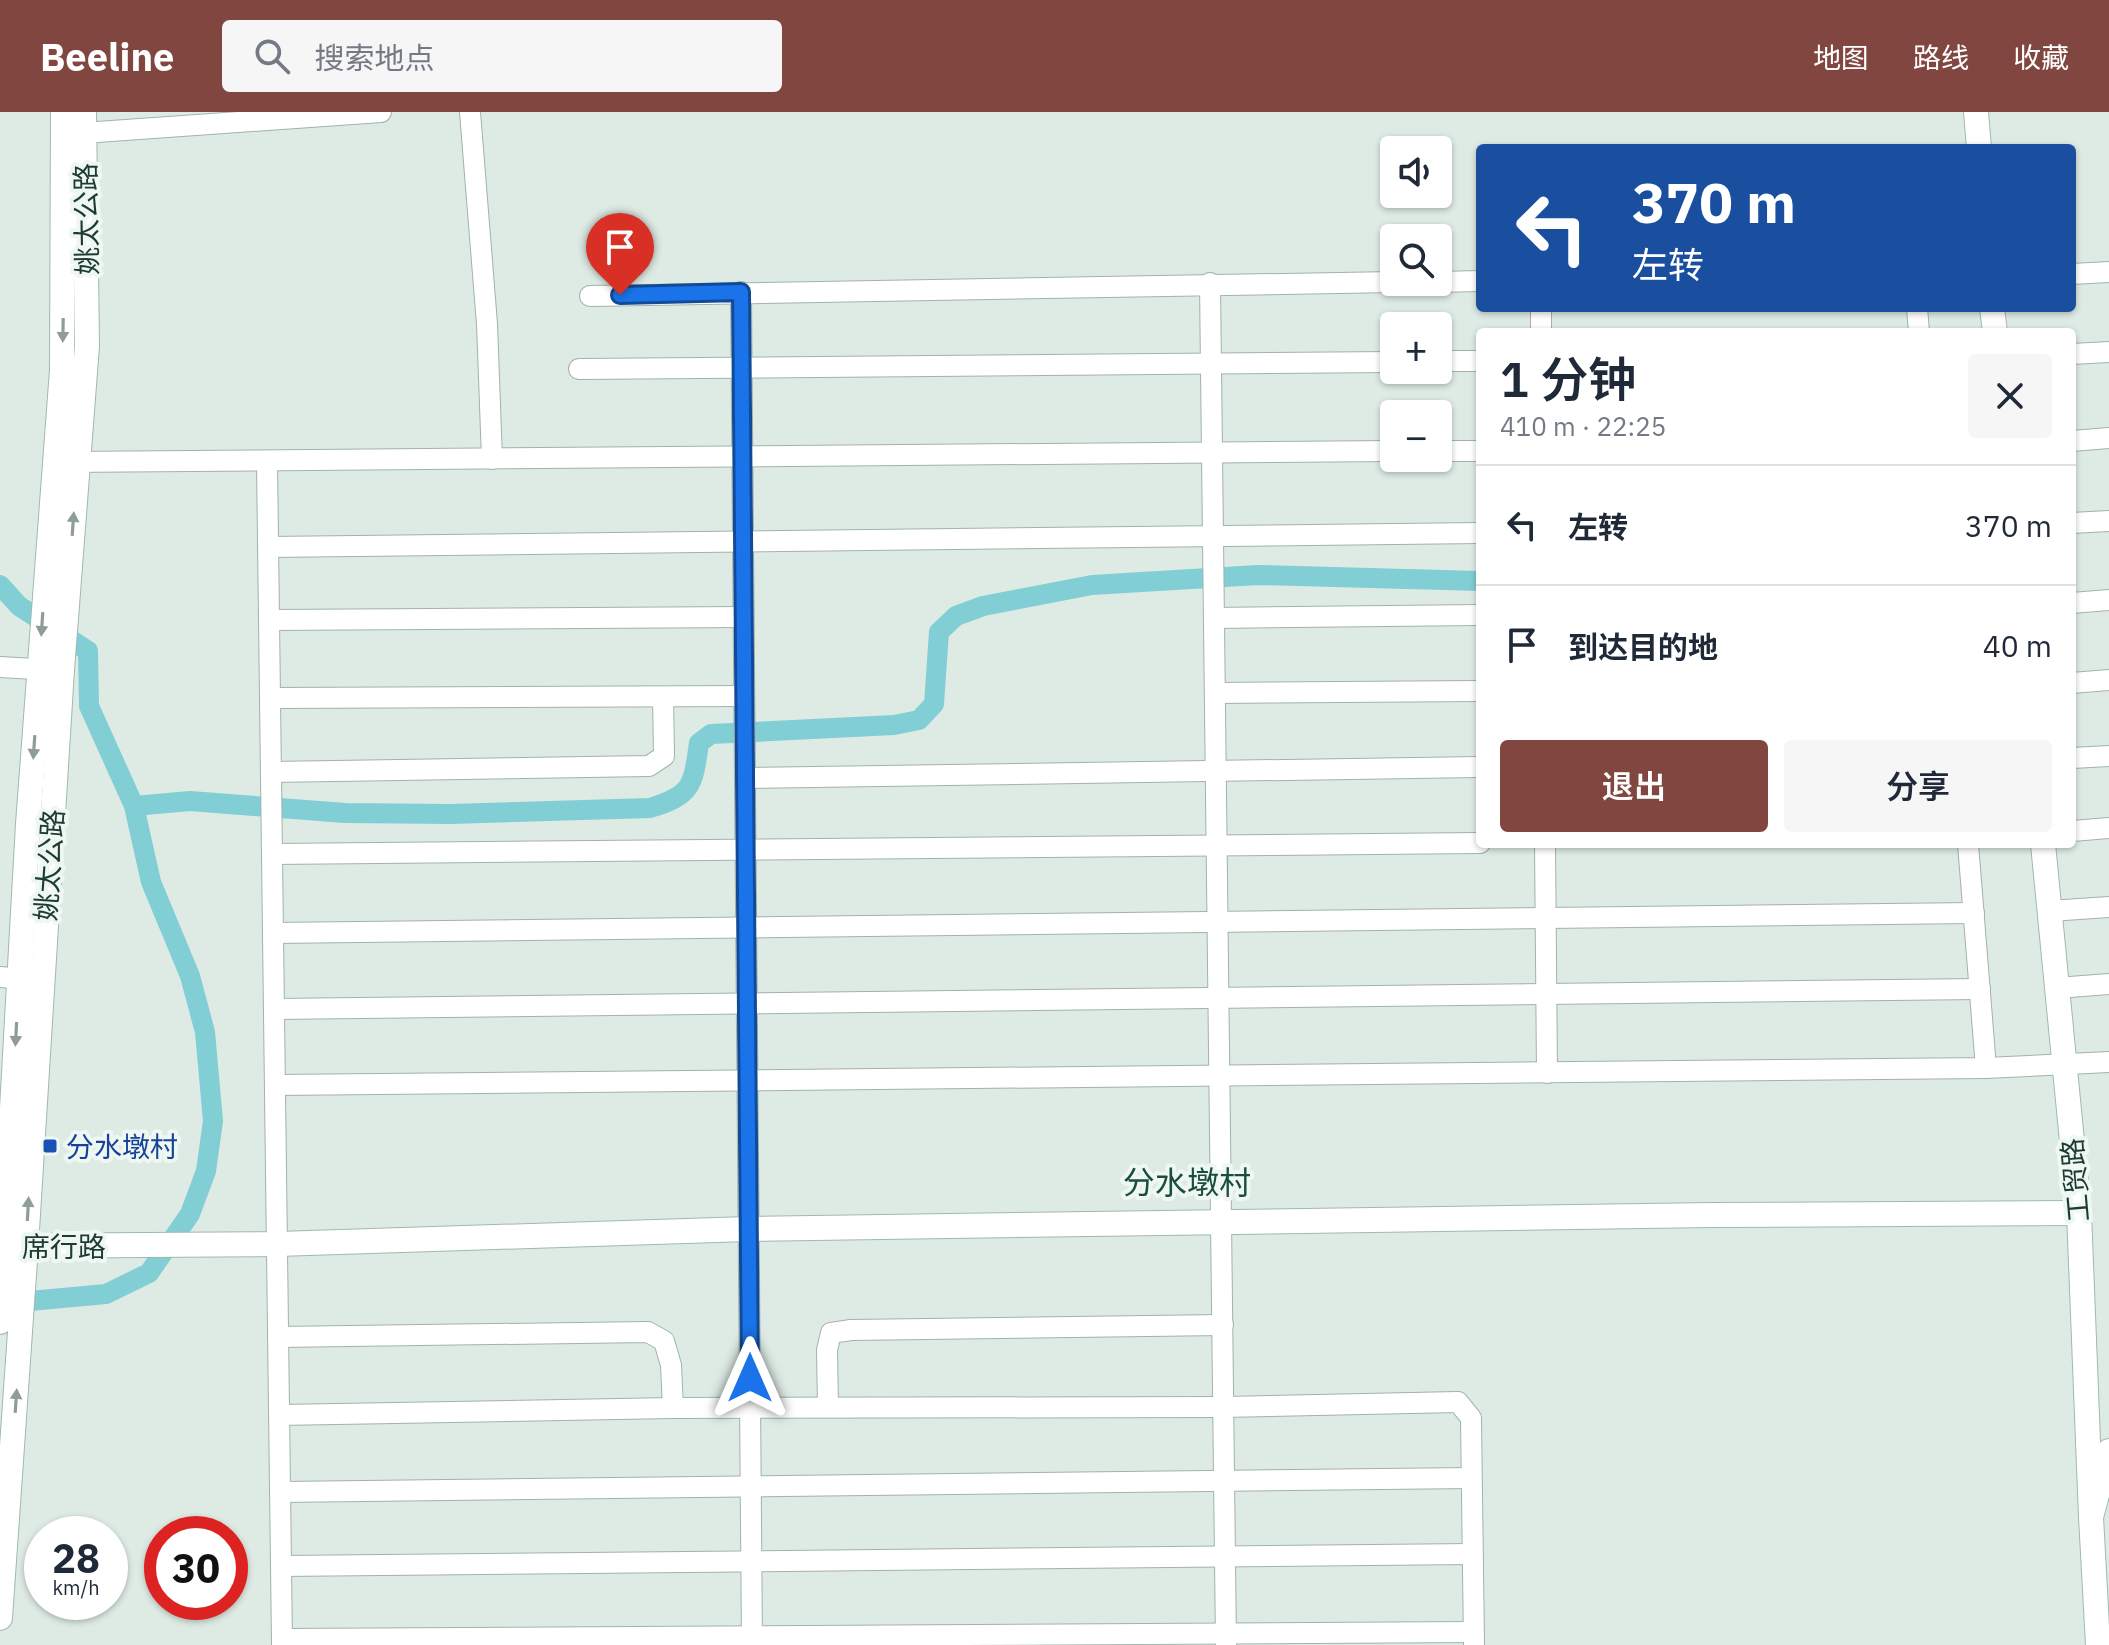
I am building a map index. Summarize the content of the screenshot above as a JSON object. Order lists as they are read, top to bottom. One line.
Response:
{"streets":{"street":["姚太公路","工贸路","席行路"]},"crossings":[["姚太公路","席行路"],["工贸路","席行路"]],"districts":["分水墩村"],"places":{"transit":["分水墩村"]},"page":{"header":"Beeline","search":"搜索地点","nav":["地图","路线","收藏"],"map_buttons":["+","−"],"turn":["370 m","左转"],"heading":["1 分钟","410 m · 22:25"],"list":[{"name":"左转","value":"370 m"},{"name":"到达目的地","value":"40 m"}],"buttons":["退出","分享"],"speed":"28 km/h","limit":"30"}}
